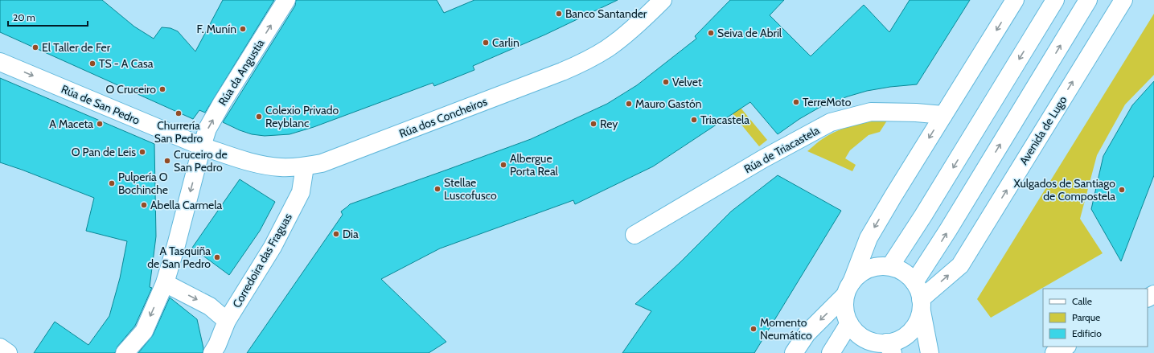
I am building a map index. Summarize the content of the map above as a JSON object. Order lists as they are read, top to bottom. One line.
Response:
{"streets":{"street":["Rúa da Angustia","Rúa de San Pedro","Rúa dos Concheiros","Avenida de Lugo","Rúa de Triacastela","Corredoira das Fraguas"]},"crossings":[["Rúa da Angustia","Rúa de San Pedro"],["Rúa da Angustia","Rúa dos Concheiros"],["Rúa de San Pedro","Rúa dos Concheiros"],["Rúa dos Concheiros","Corredoira das Fraguas"]],"one_way":["Rúa de San Pedro"],"places":["Banco Santander","F. Munín","Seiva de Abril","Carlin","El Taller de Fer","TS - A Casa","Velvet","O Cruceiro","TerreMoto","Mauro Gastón","Churrería San Pedro","Colexio Privado Reyblanc","Triacastela","A Maceta","Rey","O Pan de Leis","Cruceiro de San Pedro","Albergue Porta Real","Pulpería O Bochinche","Stellae Luscofusco","Xulgados de Santiago de Compostela","Abella Carmela","Dia","A Tasquiña de San Pedro","Momento Neumático"],"legend":["Calle","Parque","Edificio"],"scale_bar":"20 m"}
